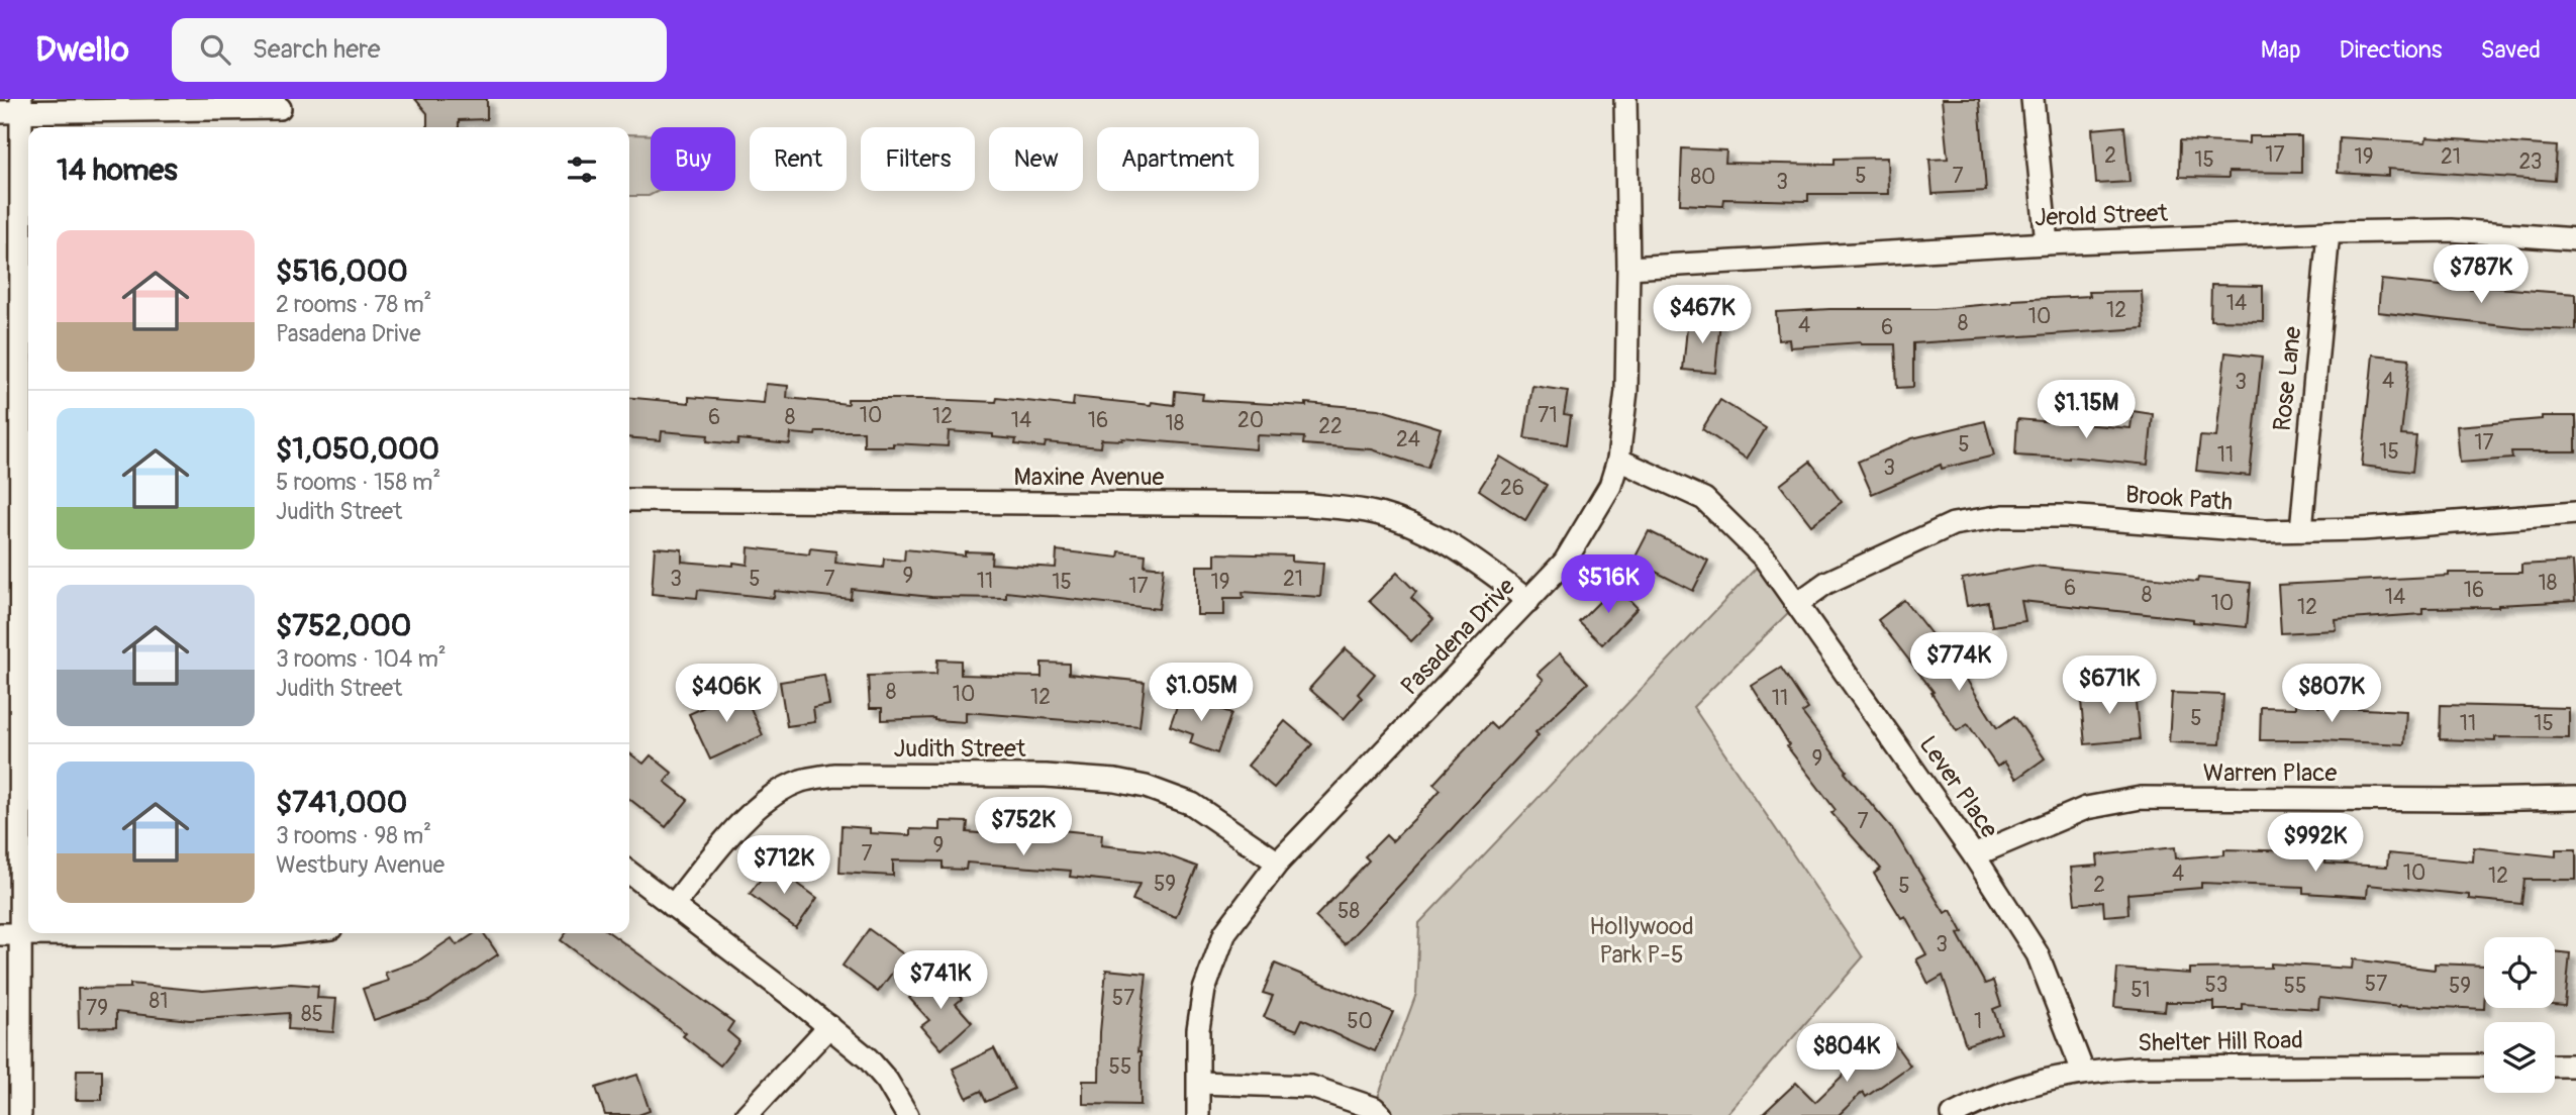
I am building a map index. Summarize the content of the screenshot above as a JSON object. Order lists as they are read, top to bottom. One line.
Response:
{"streets":{"street":["Jerold Street","Rose Lane","Maxine Avenue","Brook Path","Pasadena Drive","Judith Street","Warren Place","Lever Place","Shelter Hill Road"]},"crossings":[["Jerold Street","Rose Lane"],["Jerold Street","Pasadena Drive"],["Rose Lane","Brook Path"],["Maxine Avenue","Pasadena Drive"],["Brook Path","Lever Place"],["Pasadena Drive","Judith Street"],["Pasadena Drive","Lever Place"],["Warren Place","Lever Place"],["Lever Place","Shelter Hill Road"]],"parks":["Hollywood Park P-5"],"house_numbers":["17","2","19","21","15","23","5","7","80","3","14","12","10","8","4","6","4","3","10","71","12","6","8","14","16","20","18","22","24","17","5","15","11","3","26","9","3","5","7","21","11","15","19","18","17","6","16","8","14","10","12","8","10","12","11","5","11","15","9","7","9","7","10","4","12","59","2","5","58","3","57","53","55","59","51","57","81","79","85","50","1","55"],"page":{"header":"Dwello","search":"Search here","nav":["Map","Directions","Saved"],"chip":["Buy","Rent","Filters","New","Apartment"],"heading":"14 homes","list":[{"name":"$516,000","note":"2 rooms · 78 m² · Pasadena Drive"},{"name":"$1,050,000","note":"5 rooms · 158 m² · Judith Street"},{"name":"$752,000","note":"3 rooms · 104 m² · Judith Street"},{"name":"$741,000","note":"3 rooms · 98 m² · Westbury Avenue"}],"price":["$787K","$467K","$1.15M","$516K","$774K","$671K","$1.05M","$406K","$807K","$752K","$992K","$712K","$741K","$804K"]}}
